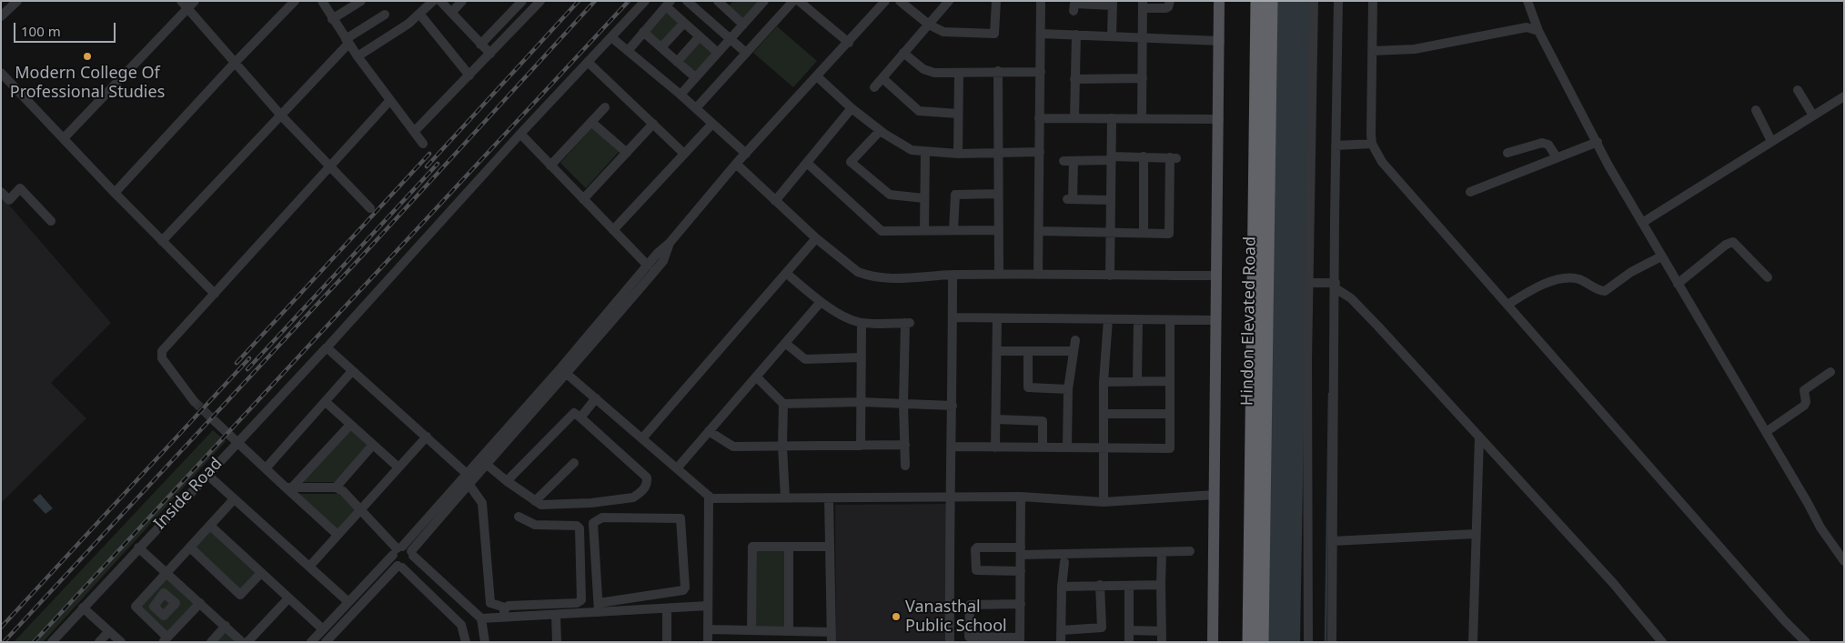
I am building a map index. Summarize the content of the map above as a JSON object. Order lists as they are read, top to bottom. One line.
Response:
{"streets":{"highway":["Hindon Elevated Road"],"street":["Inside Road"]},"places":["Modern College Of Professional Studies","Vanasthal Public School"],"scale_bar":"100 m"}
